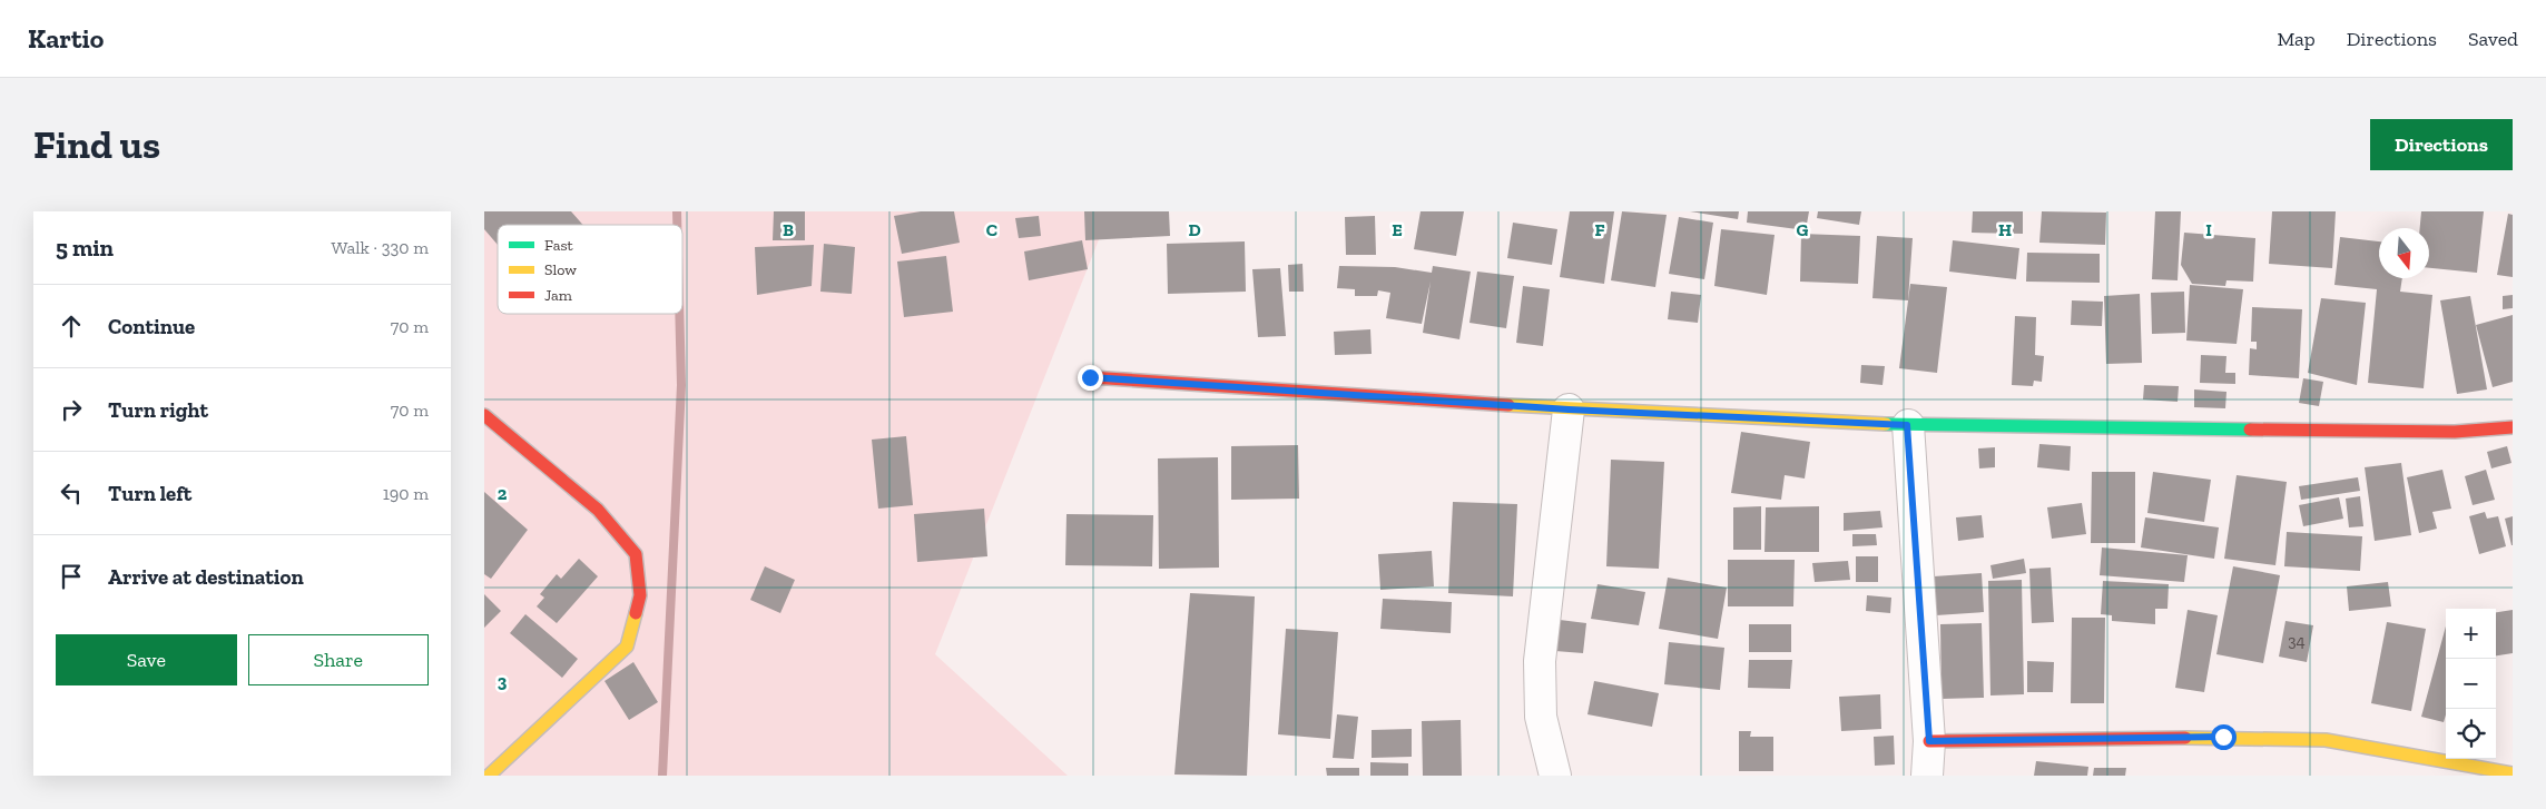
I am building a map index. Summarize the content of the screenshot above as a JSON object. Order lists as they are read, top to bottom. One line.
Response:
{"house_numbers":["34"],"legend":["Fast","Slow","Jam"],"north":"bottom","page":{"header":"Kartio","nav":["Map","Directions","Saved"],"buttons":["Directions",["Save","Share"]],"title":"Find us","heading":["5 min","Walk · 330 m"],"list":[["Continue","70 m"],["Turn right","70 m"],["Turn left","190 m"],"Arrive at destination"],"map_buttons":["+","−"]},"grid":{"columns":["B","C","D","E","F","G","H","I"],"rows":["2","3"]}}
